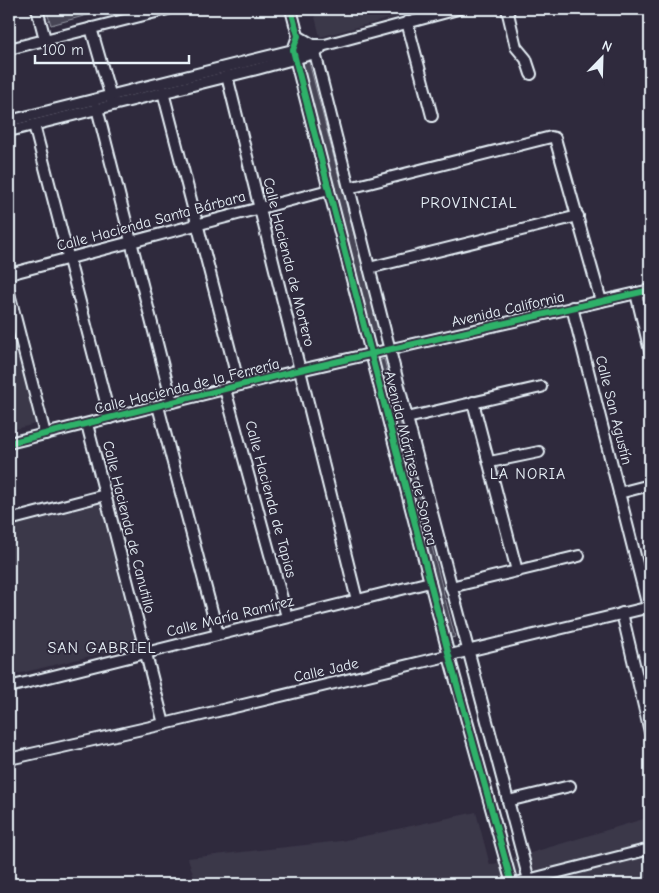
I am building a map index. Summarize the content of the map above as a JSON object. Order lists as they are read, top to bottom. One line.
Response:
{"streets":{"street":["Calle Hacienda Santa Bárbara","Calle Hacienda de Mortero","Avenida California","Calle Hacienda de la Ferrería","Calle San Agustín","Avenida Mártires de Sonora","Calle Hacienda de Tapias","Calle Hacienda de Canutillo","Calle María Ramírez","Calle Jade"]},"crossings":[["Calle Hacienda Santa Bárbara","Calle Hacienda de Mortero"],["Calle Hacienda Santa Bárbara","Avenida Mártires de Sonora"],["Calle Hacienda Santa Bárbara","Calle Hacienda de Canutillo"],["Calle Hacienda de Mortero","Calle Hacienda de la Ferrería"],["Calle Hacienda de Mortero","Calle María Ramírez"],["Avenida California","Calle Hacienda de la Ferrería"],["Avenida California","Calle San Agustín"],["Avenida California","Avenida Mártires de Sonora"],["Calle Hacienda de la Ferrería","Avenida Mártires de Sonora"],["Calle Hacienda de la Ferrería","Calle Hacienda de Tapias"],["Calle Hacienda de la Ferrería","Calle Hacienda de Canutillo"],["Calle San Agustín","Calle Jade"],["Avenida Mártires de Sonora","Calle María Ramírez"],["Avenida Mártires de Sonora","Calle Jade"],["Calle Hacienda de Tapias","Calle María Ramírez"],["Calle Hacienda de Canutillo","Calle María Ramírez"],["Calle Hacienda de Canutillo","Calle Jade"]],"districts":["PROVINCIAL","LA NORIA","SAN GABRIEL"],"scale_bar":"100 m","north":"top right"}
